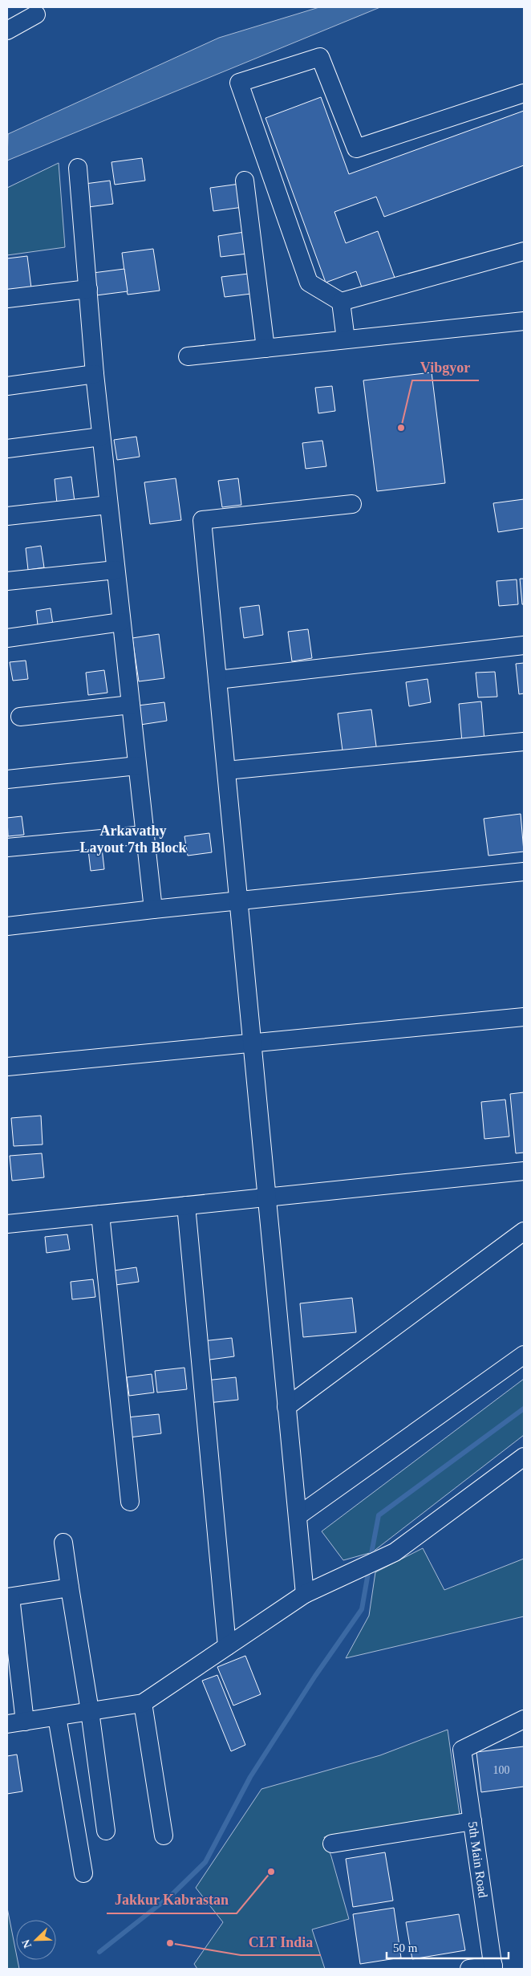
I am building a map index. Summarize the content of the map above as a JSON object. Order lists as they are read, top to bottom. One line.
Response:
{"streets":{"street":["5th Main Road"]},"districts":["Arkavathy Layout 7th Block"],"places":["Vibgyor","Jakkur Kabrastan","CLT India"],"house_numbers":["100"],"scale_bar":"50 m","north":"bottom left"}
